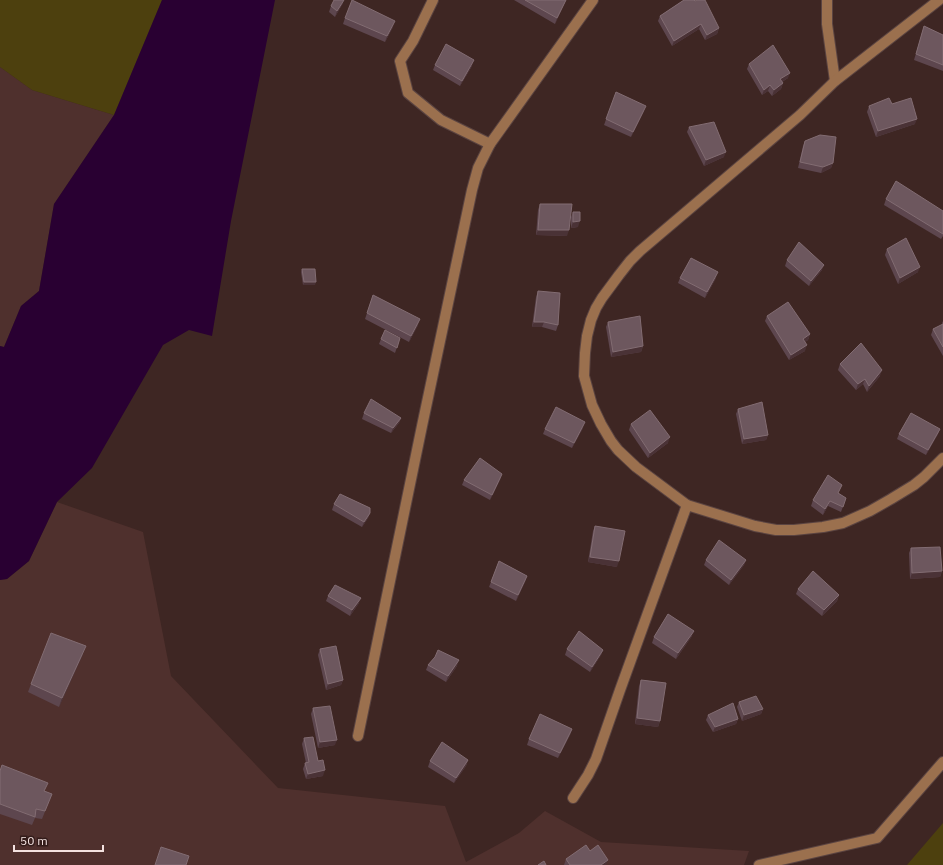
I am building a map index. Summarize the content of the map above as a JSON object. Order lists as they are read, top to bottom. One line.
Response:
{"scale_bar":"50 m"}
